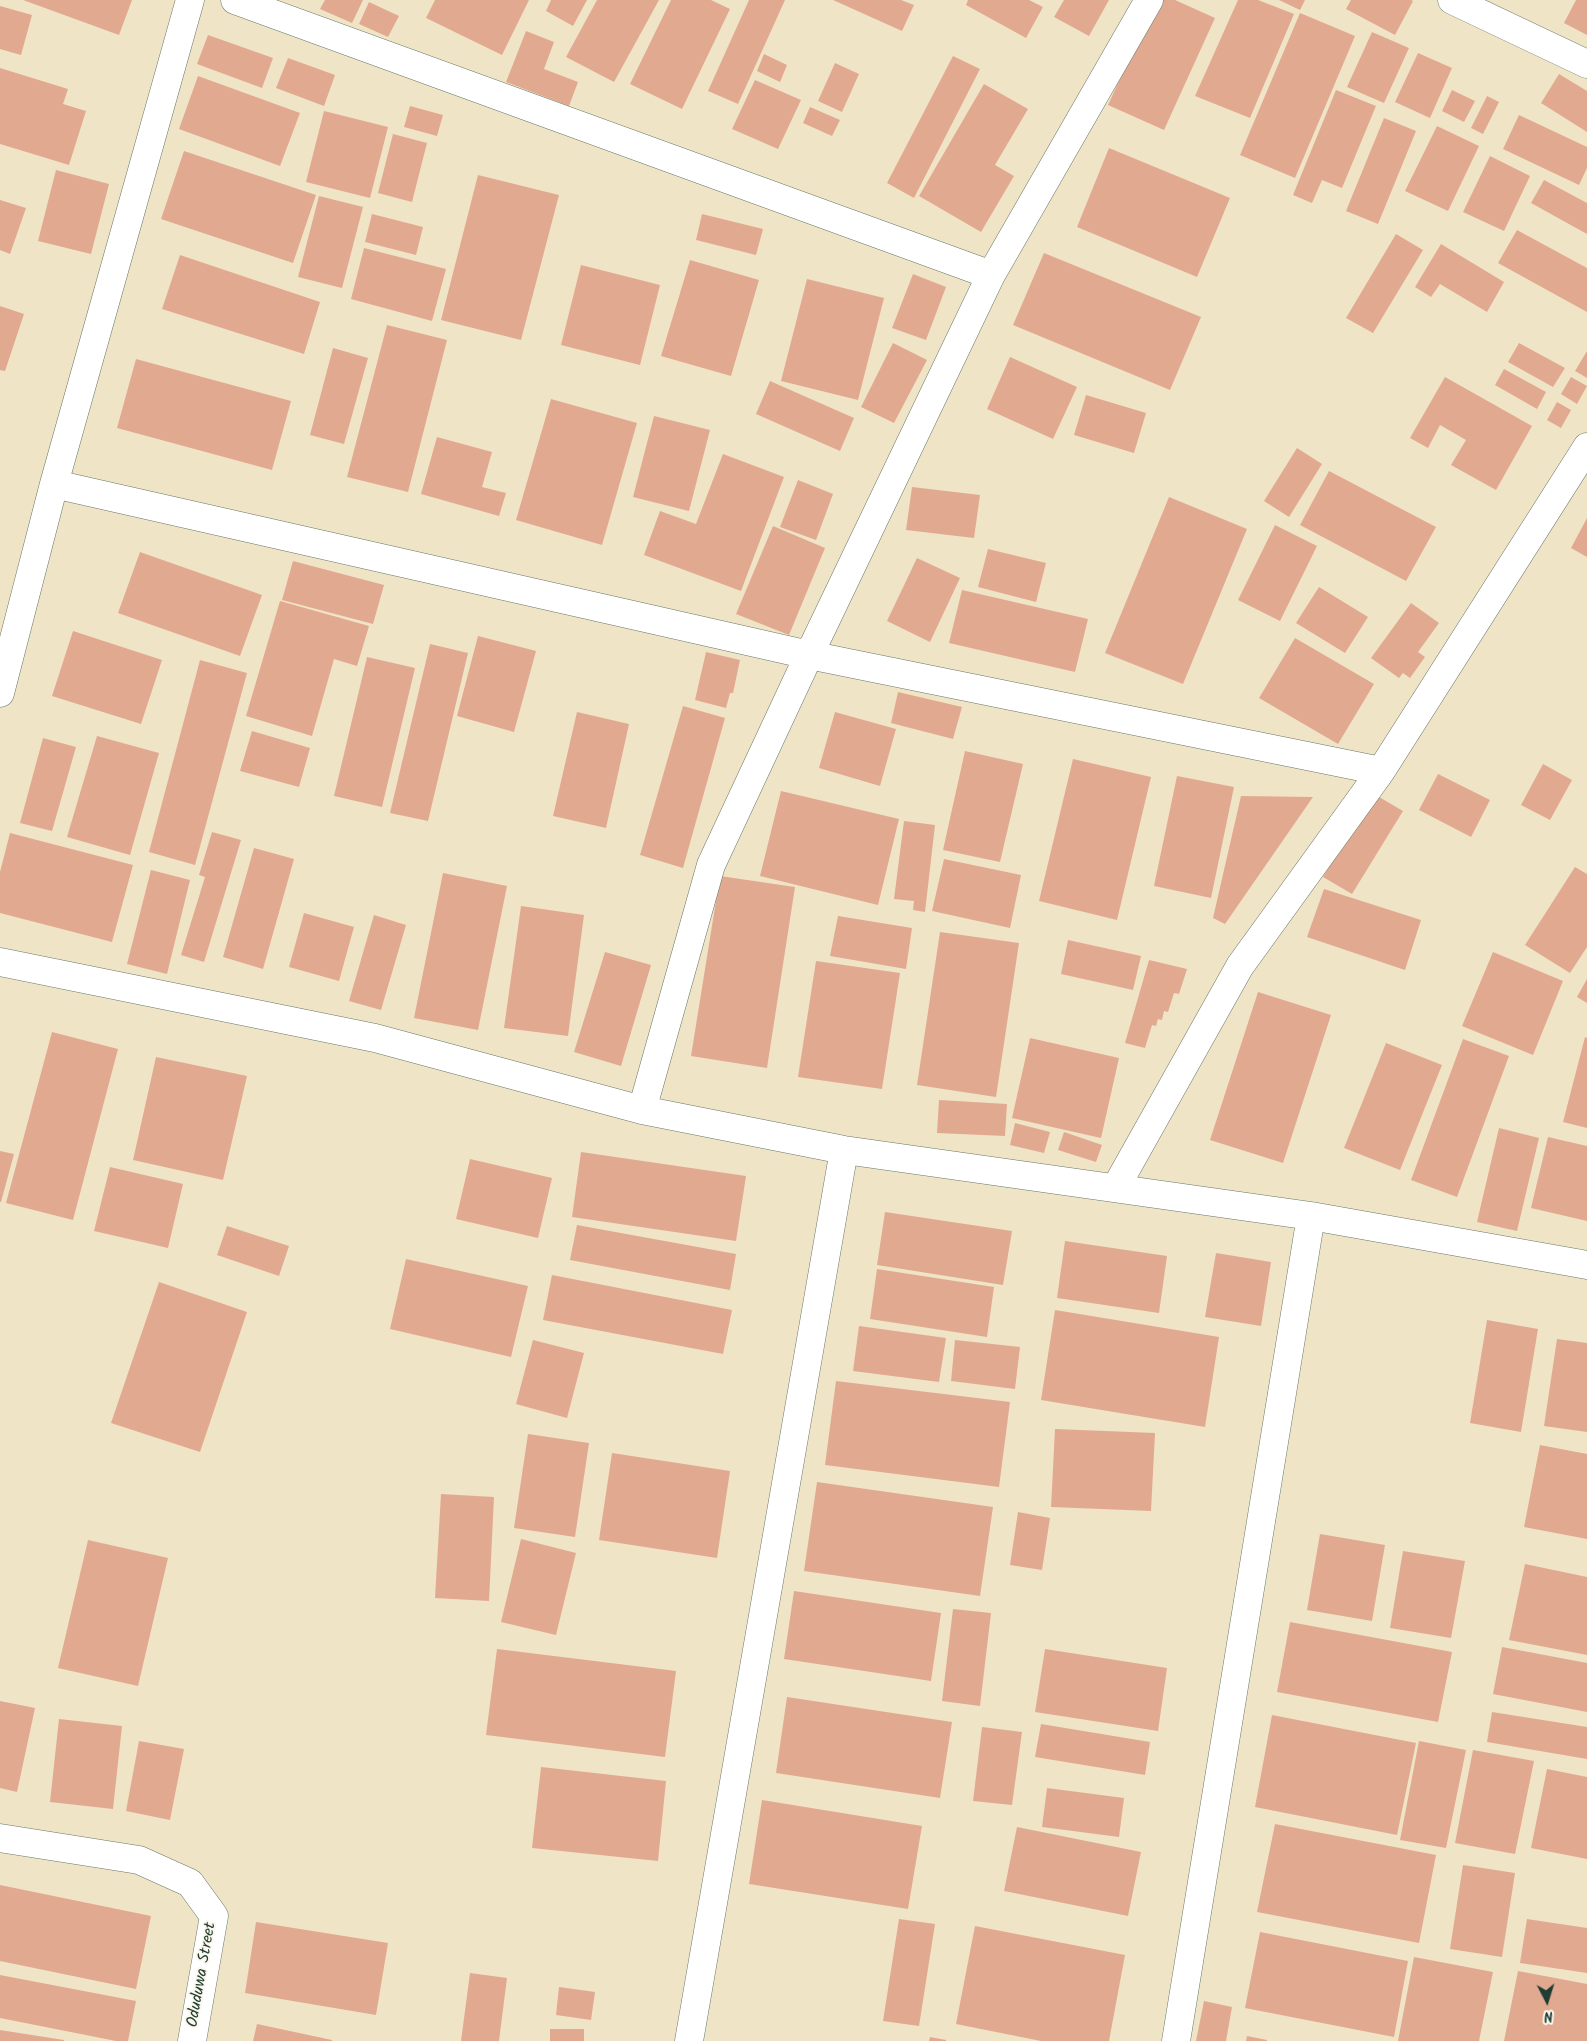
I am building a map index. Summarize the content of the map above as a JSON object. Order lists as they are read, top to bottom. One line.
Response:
{"streets":{"street":["Oduduwa Street"]},"north":"bottom"}
